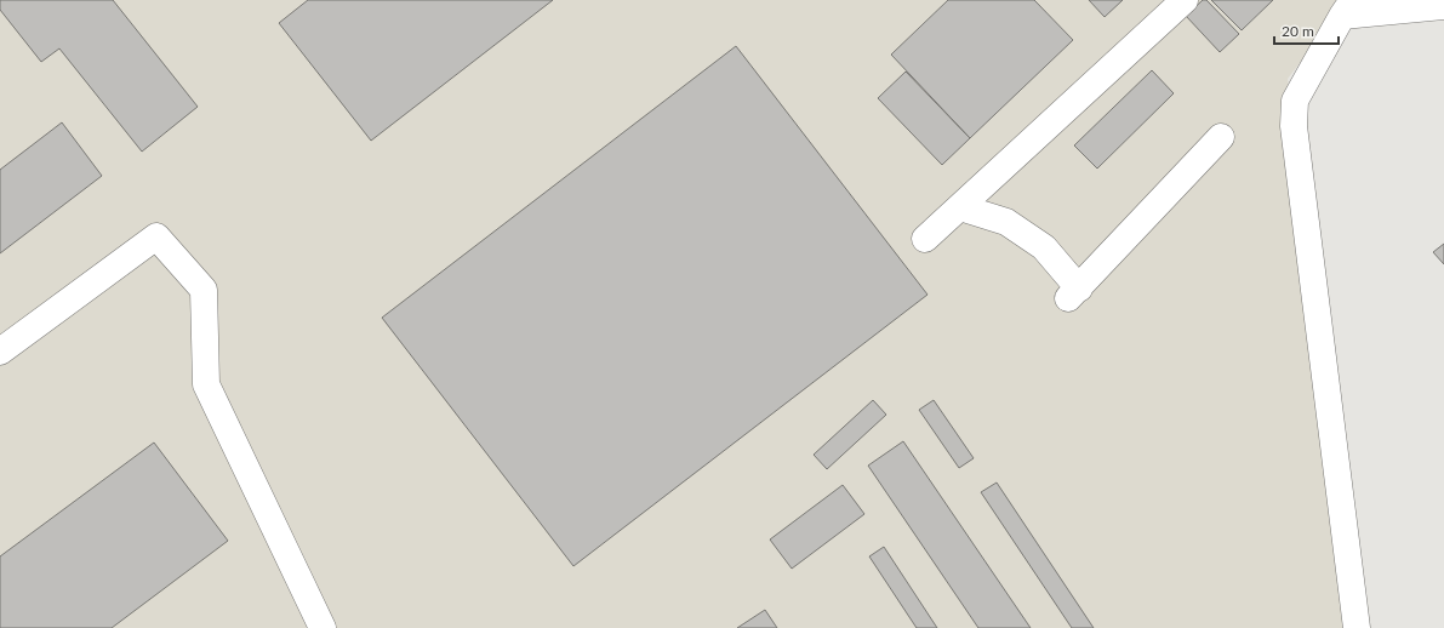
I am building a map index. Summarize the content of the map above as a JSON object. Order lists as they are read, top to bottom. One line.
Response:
{"scale_bar":"20 m"}
